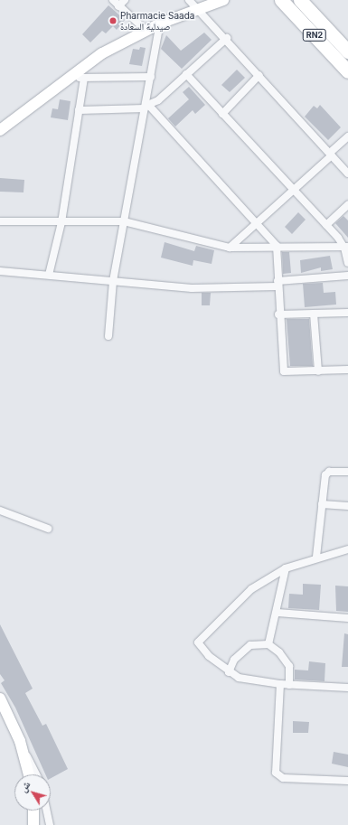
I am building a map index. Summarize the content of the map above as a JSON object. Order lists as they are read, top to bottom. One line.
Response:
{"streets":{"highway":["RN2"]},"places":["Pharmacie Saada صيدلية السعادة"],"north":"top left"}
